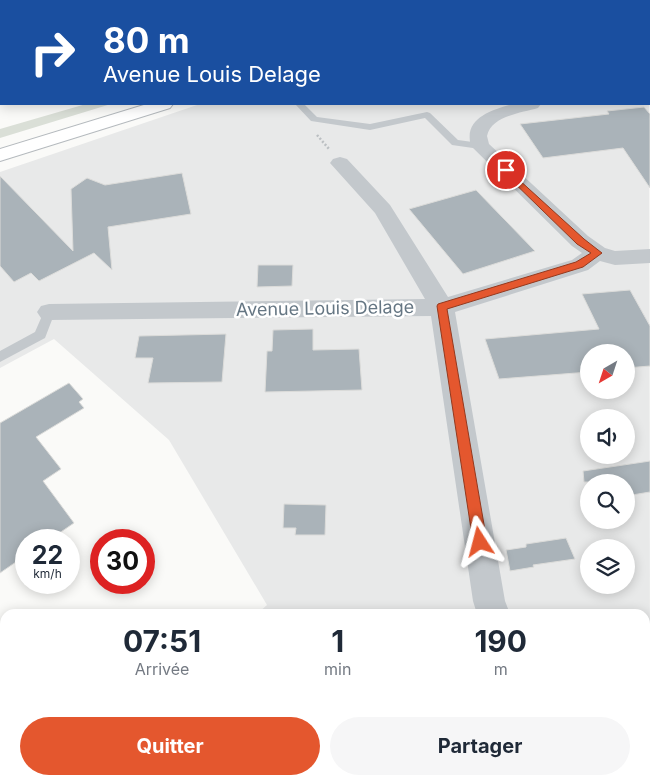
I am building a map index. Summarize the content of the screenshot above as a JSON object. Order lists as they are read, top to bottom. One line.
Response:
{"streets":{"street":["Avenue Louis Delage"]},"north":"bottom left","page":{"turn":["80 m","Avenue Louis Delage"],"speed":"22 km/h","limit":"30","eta":["07:51","Arrivée","1","min","190","m"],"buttons":["Quitter","Partager"]}}
